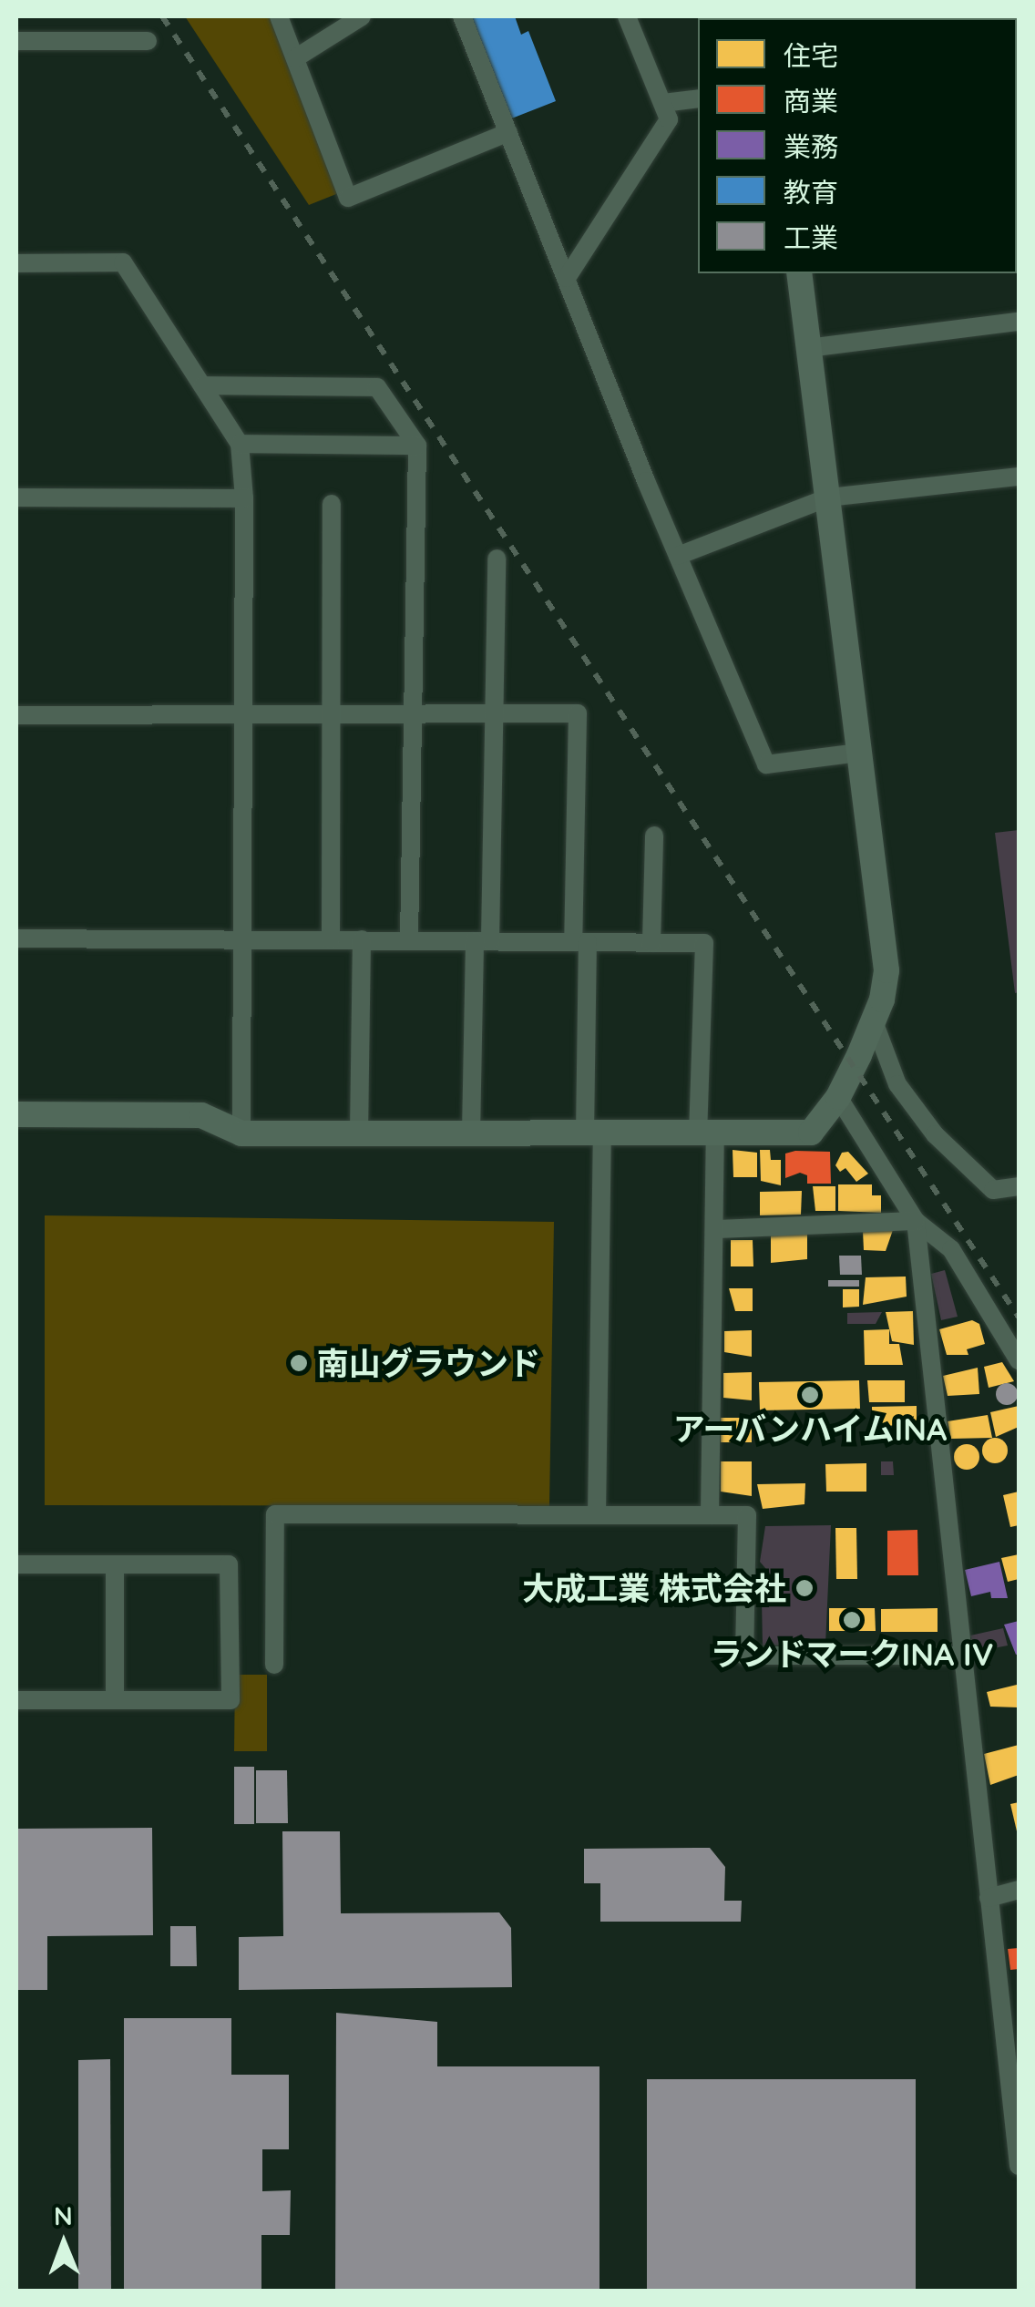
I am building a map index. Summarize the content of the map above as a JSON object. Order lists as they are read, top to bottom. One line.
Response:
{"places":["南山グラウンド","アーバンハイムINA","大成工業 株式会社","ランドマークINA IV"],"legend":["住宅","商業","業務","教育","工業"],"north":"top"}
